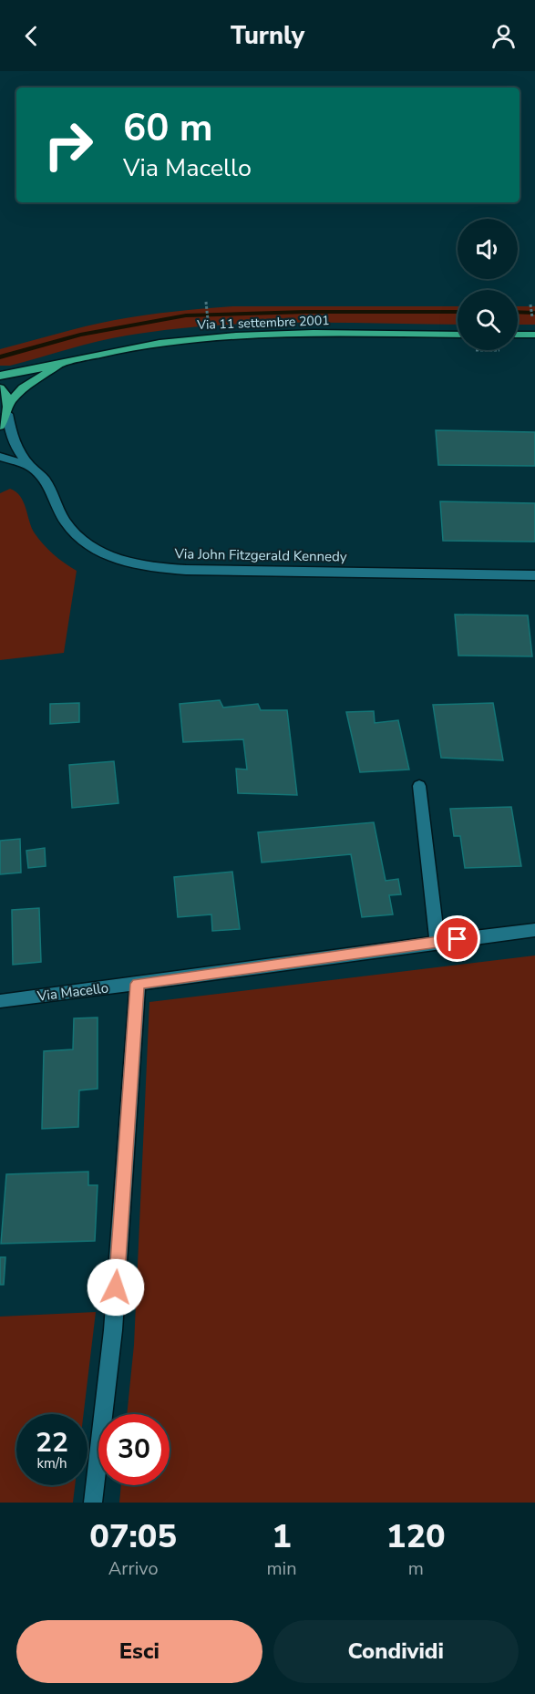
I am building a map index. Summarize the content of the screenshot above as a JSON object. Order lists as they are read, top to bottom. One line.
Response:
{"streets":{"main road":["Via 11 settembre 2001"],"street":["Via John Fitzgerald Kennedy","Via Macello"]},"crossings":[["Via 11 settembre 2001","Via John Fitzgerald Kennedy"]],"page":{"header":"Turnly","turn":["60 m","Via Macello"],"speed":"22 km/h","limit":"30","eta":["07:05","Arrivo","1","min","120","m"],"buttons":["Esci","Condividi"]}}
